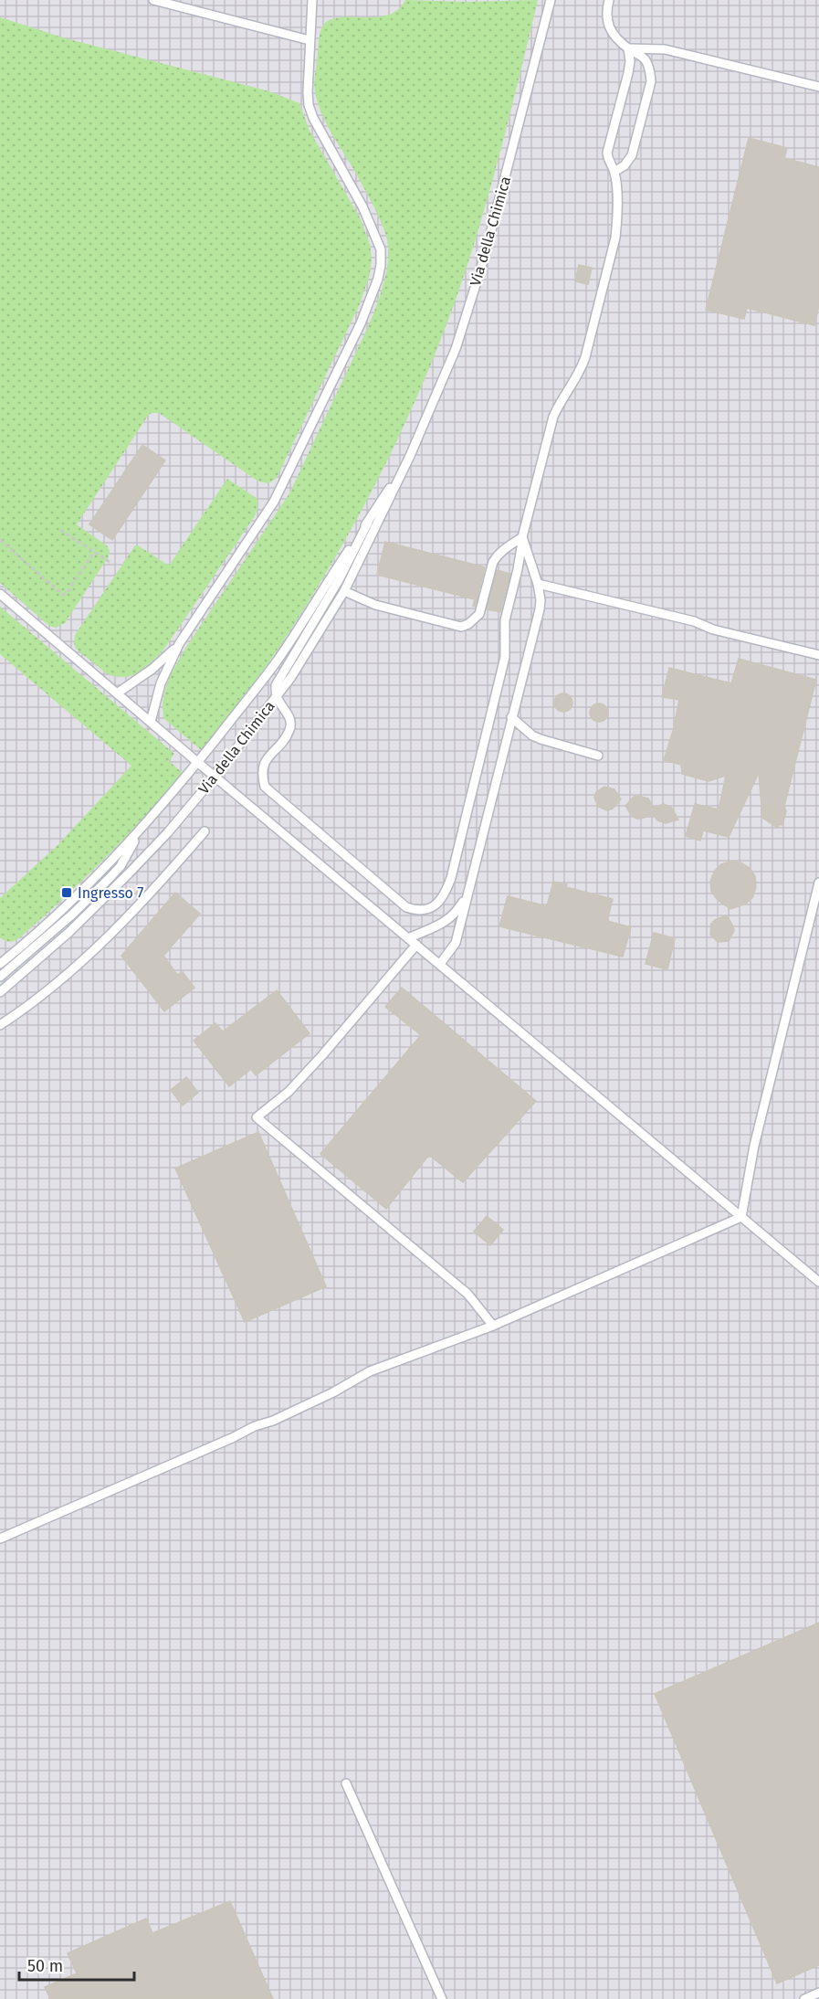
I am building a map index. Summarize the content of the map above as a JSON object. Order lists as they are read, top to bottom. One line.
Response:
{"streets":{"lane":["Via della Chimica"]},"places":{"transit":["Ingresso 7"]},"scale_bar":"50 m"}
